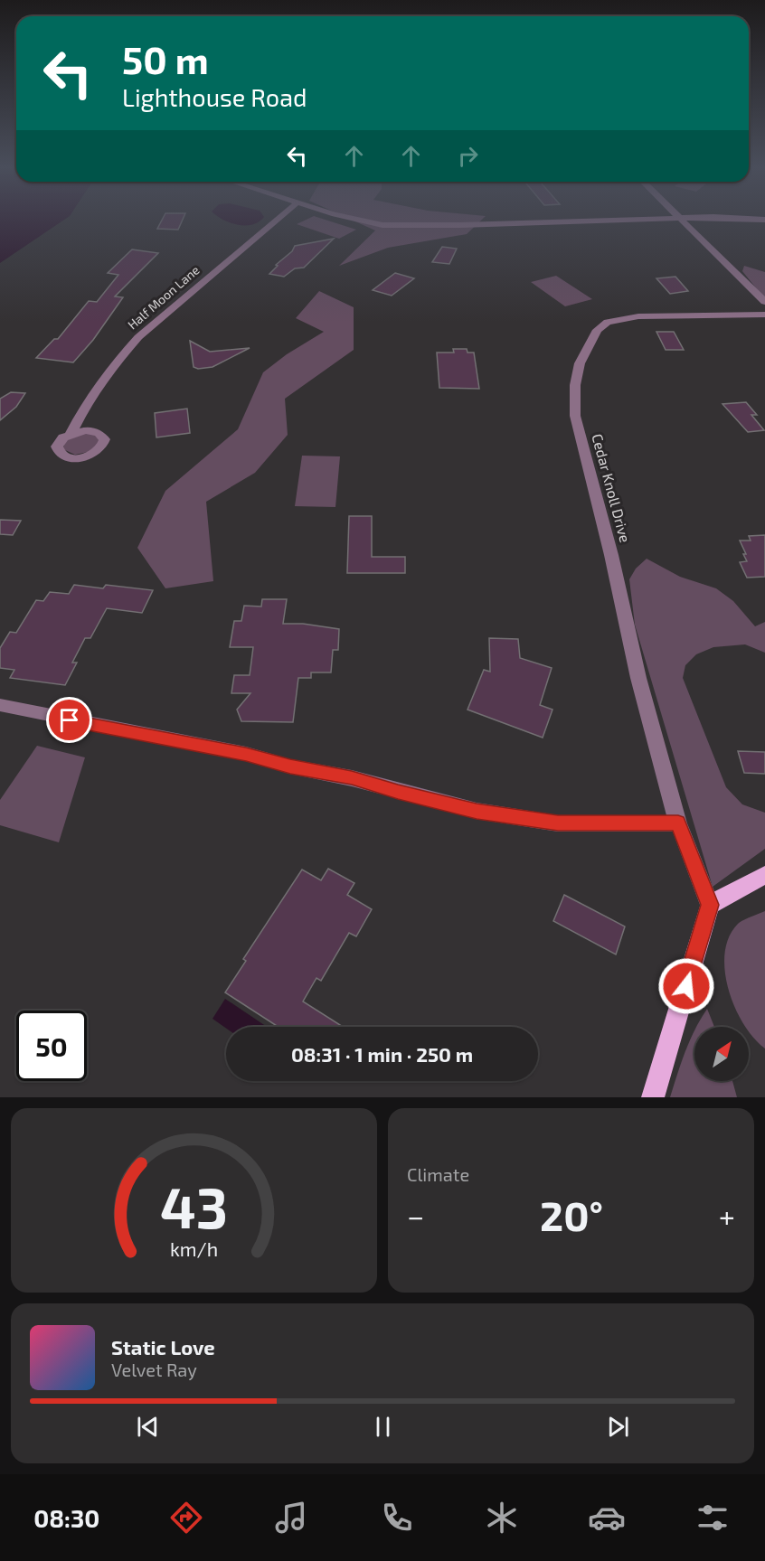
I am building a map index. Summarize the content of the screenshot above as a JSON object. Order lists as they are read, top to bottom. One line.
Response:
{"streets":{"street":["Half Moon Lane","Cedar Knoll Drive"]},"north":"top right","page":{"turn":["50 m","Lighthouse Road"],"limit":"50","trip":"08:31 · 1 min · 250 m","tile":"Climate","heat":["−","20°","+"],"song":["Static Love","Velvet Ray"],"tabs":"08:30","gauge":["43","km/h"]}}
